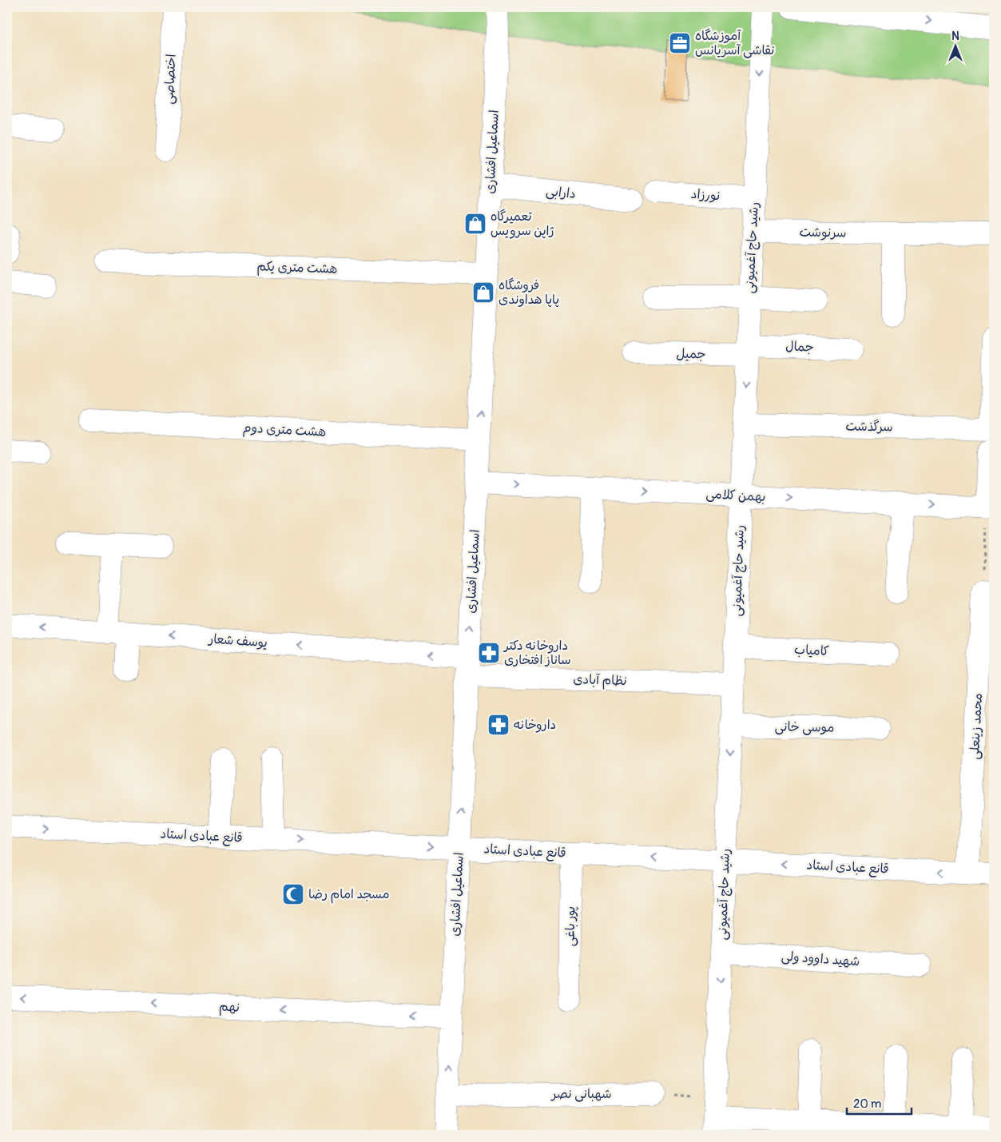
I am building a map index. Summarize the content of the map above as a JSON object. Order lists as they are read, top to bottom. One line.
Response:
{"streets":{"street":["اختصاصی","اسماعیل افشاری","دارابی","نورزاد","سرنوشت","رشید حاج آغمیونی","هشت متری یکم","جمال","جمیل","سرگذشت","هشت متری دوم","بهمن کلامی","یوسف شعار","کامیاب","نظام آبادی","محمد زینعلی","موسی خانی","قانع عبادی استاد","پور باغی","شهید داوود ولی","نهم","شهبانی نصر"]},"crossings":[["اسماعیل افشاری","دارابی"],["اسماعیل افشاری","هشت متری یکم"],["اسماعیل افشاری","هشت متری دوم"],["اسماعیل افشاری","بهمن کلامی"],["اسماعیل افشاری","یوسف شعار"],["اسماعیل افشاری","نظام آبادی"],["اسماعیل افشاری","قانع عبادی استاد"],["اسماعیل افشاری","نهم"],["اسماعیل افشاری","شهبانی نصر"],["نورزاد","رشید حاج آغمیونی"],["سرنوشت","رشید حاج آغمیونی"],["رشید حاج آغمیونی","جمال"],["رشید حاج آغمیونی","جمیل"],["رشید حاج آغمیونی","سرگذشت"],["رشید حاج آغمیونی","بهمن کلامی"],["رشید حاج آغمیونی","کامیاب"],["رشید حاج آغمیونی","نظام آبادی"],["رشید حاج آغمیونی","موسی خانی"],["رشید حاج آغمیونی","قانع عبادی استاد"],["رشید حاج آغمیونی","شهید داوود ولی"],["جمال","جمیل"],["یوسف شعار","نظام آبادی"],["محمد زینعلی","قانع عبادی استاد"],["قانع عبادی استاد","پور باغی"]],"one_way":["اسماعیل افشاری","رشید حاج آغمیونی","بهمن کلامی","یوسف شعار","نهم"],"places":{"office":["آموزشگاه نقاشی آسریانس"],"shop":["تعمیرگاه ژاپن سرویس","فروشگاه پاپا هداوندی"],"pharmacy":["داروخانه دكتر ساناز افتخارى","داروخانه"],"mosque":["مسجد امام رضا"]},"scale_bar":"20 m","north":"top"}
